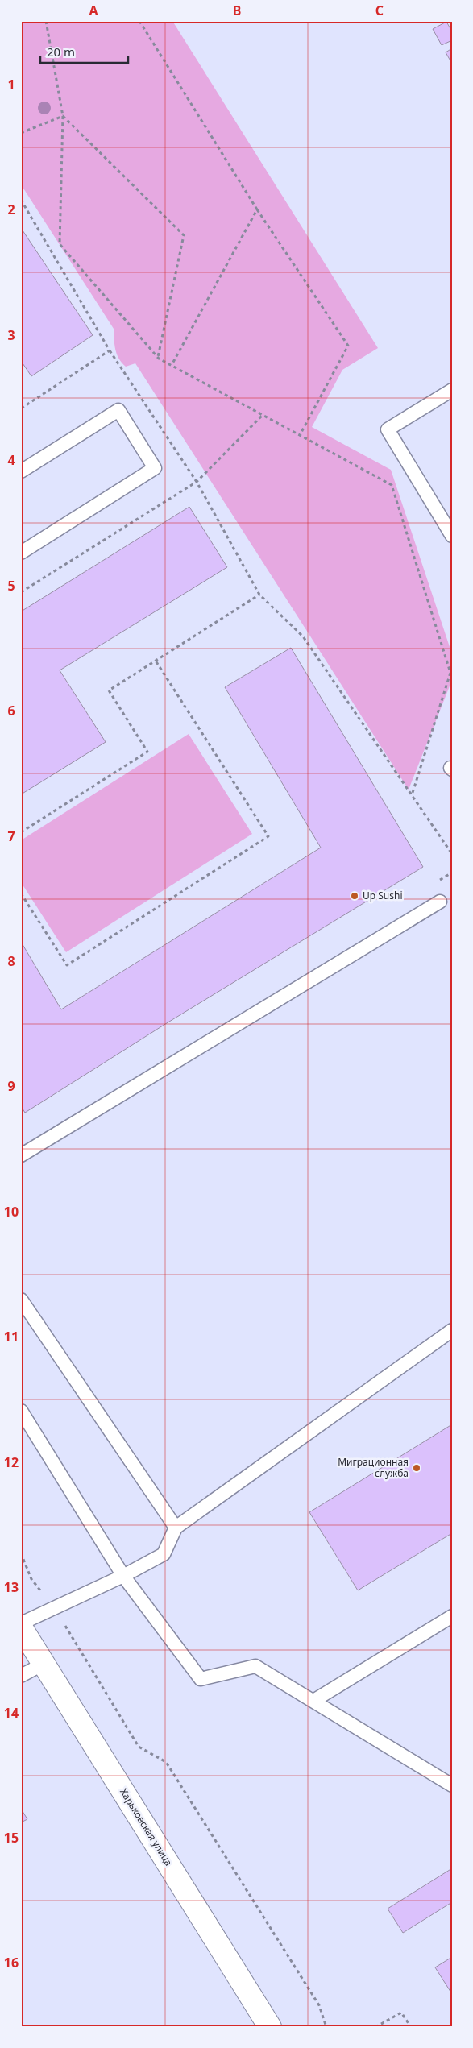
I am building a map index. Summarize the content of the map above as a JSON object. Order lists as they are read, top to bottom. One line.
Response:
{"streets":{"street":["Харьковская улица"]},"places":["Up Sushi","Миграционная служба"],"scale_bar":"20 m","grid":{"columns":["A","B","C"],"rows":["1","2","3","4","5","6","7","8","9","10","11","12","13","14","15","16"]}}
